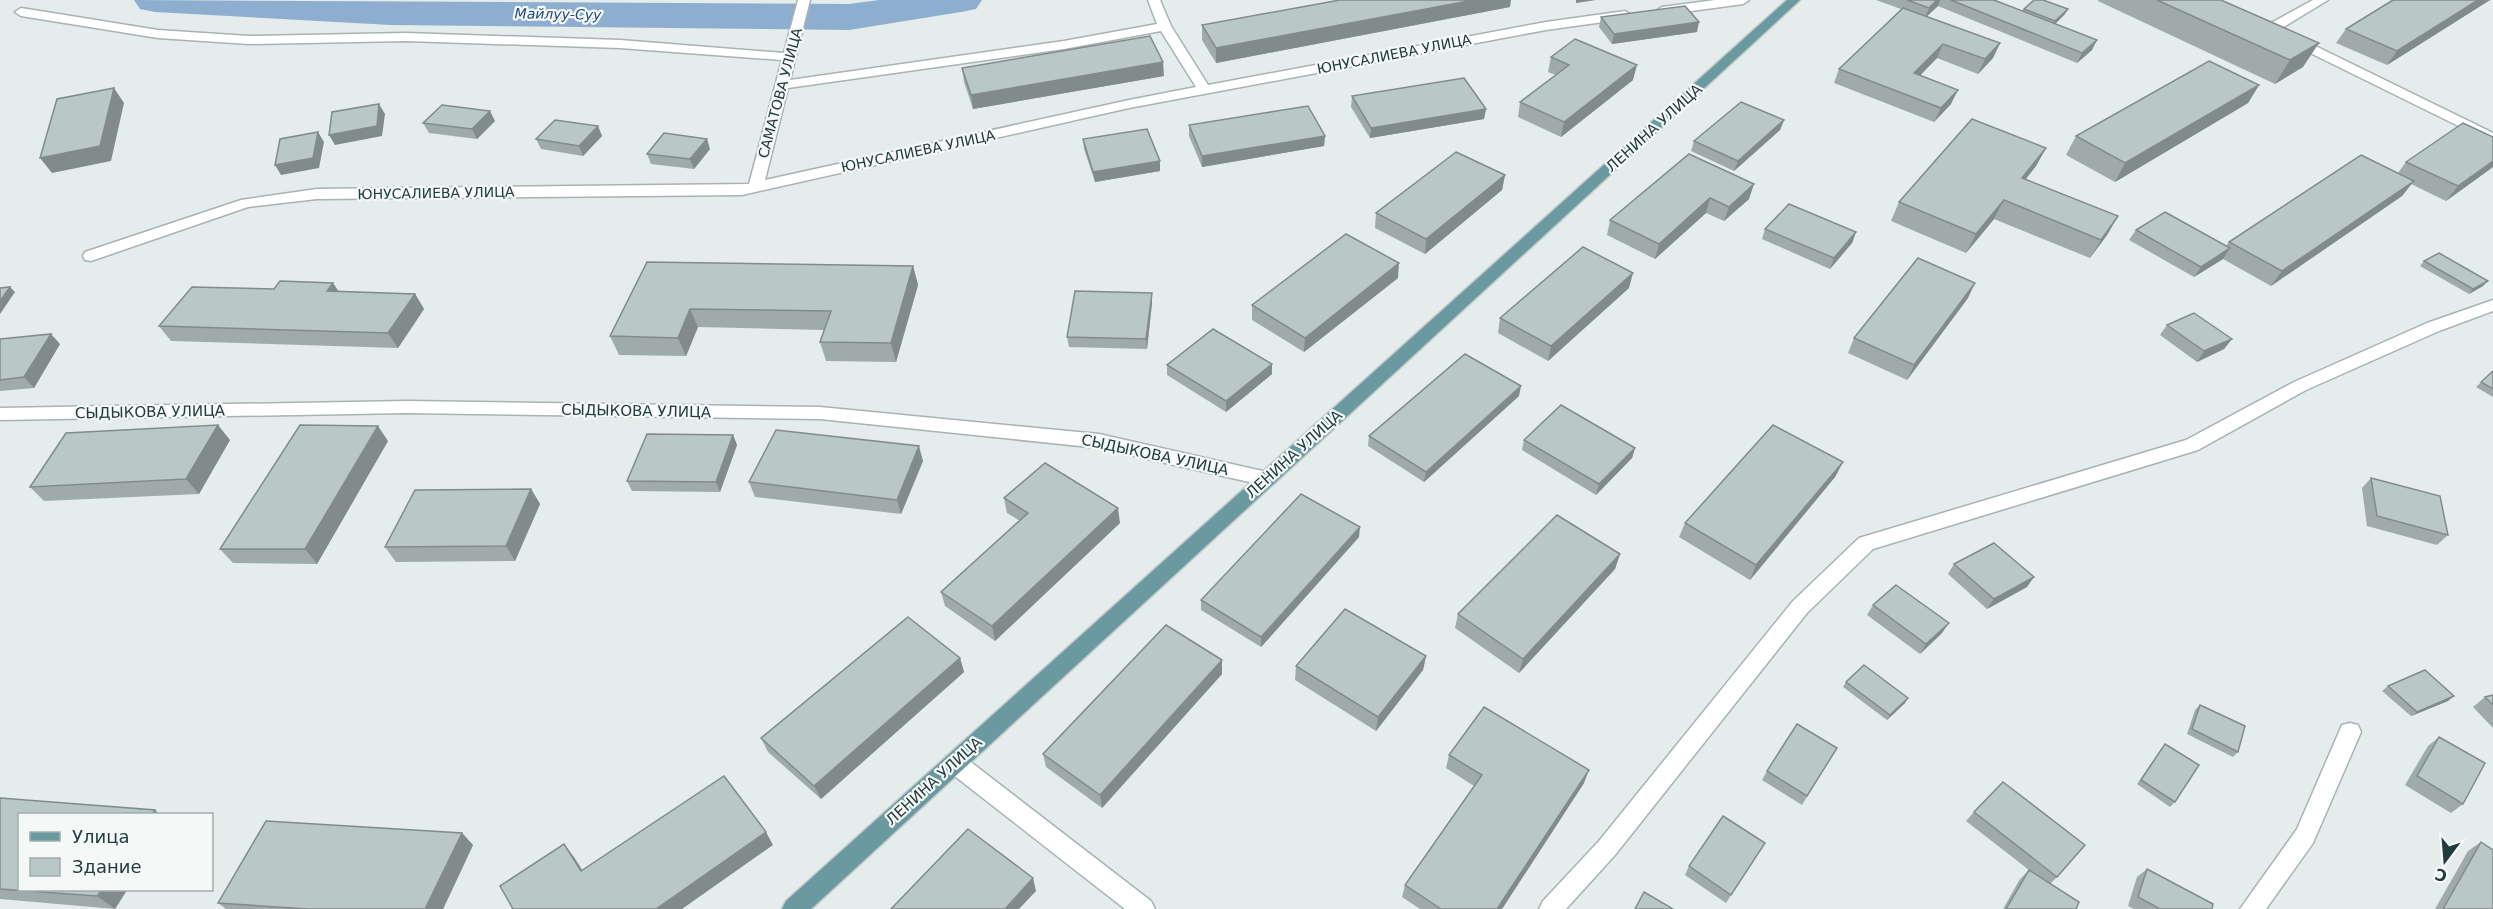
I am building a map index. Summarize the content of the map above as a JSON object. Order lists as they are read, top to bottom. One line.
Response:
{"streets":{"main road":["ЛЕНИНА УЛИЦА"],"street":["ЮНУСАЛИЕВА УЛИЦА","САМАТОВА УЛИЦА","СЫДЫКОВА УЛИЦА"]},"crossings":[["ЮНУСАЛИЕВА УЛИЦА","САМАТОВА УЛИЦА"],["ЛЕНИНА УЛИЦА","СЫДЫКОВА УЛИЦА"]],"water":["Майлуу-Суу"],"legend":["Улица","Здание"],"north":"bottom"}
